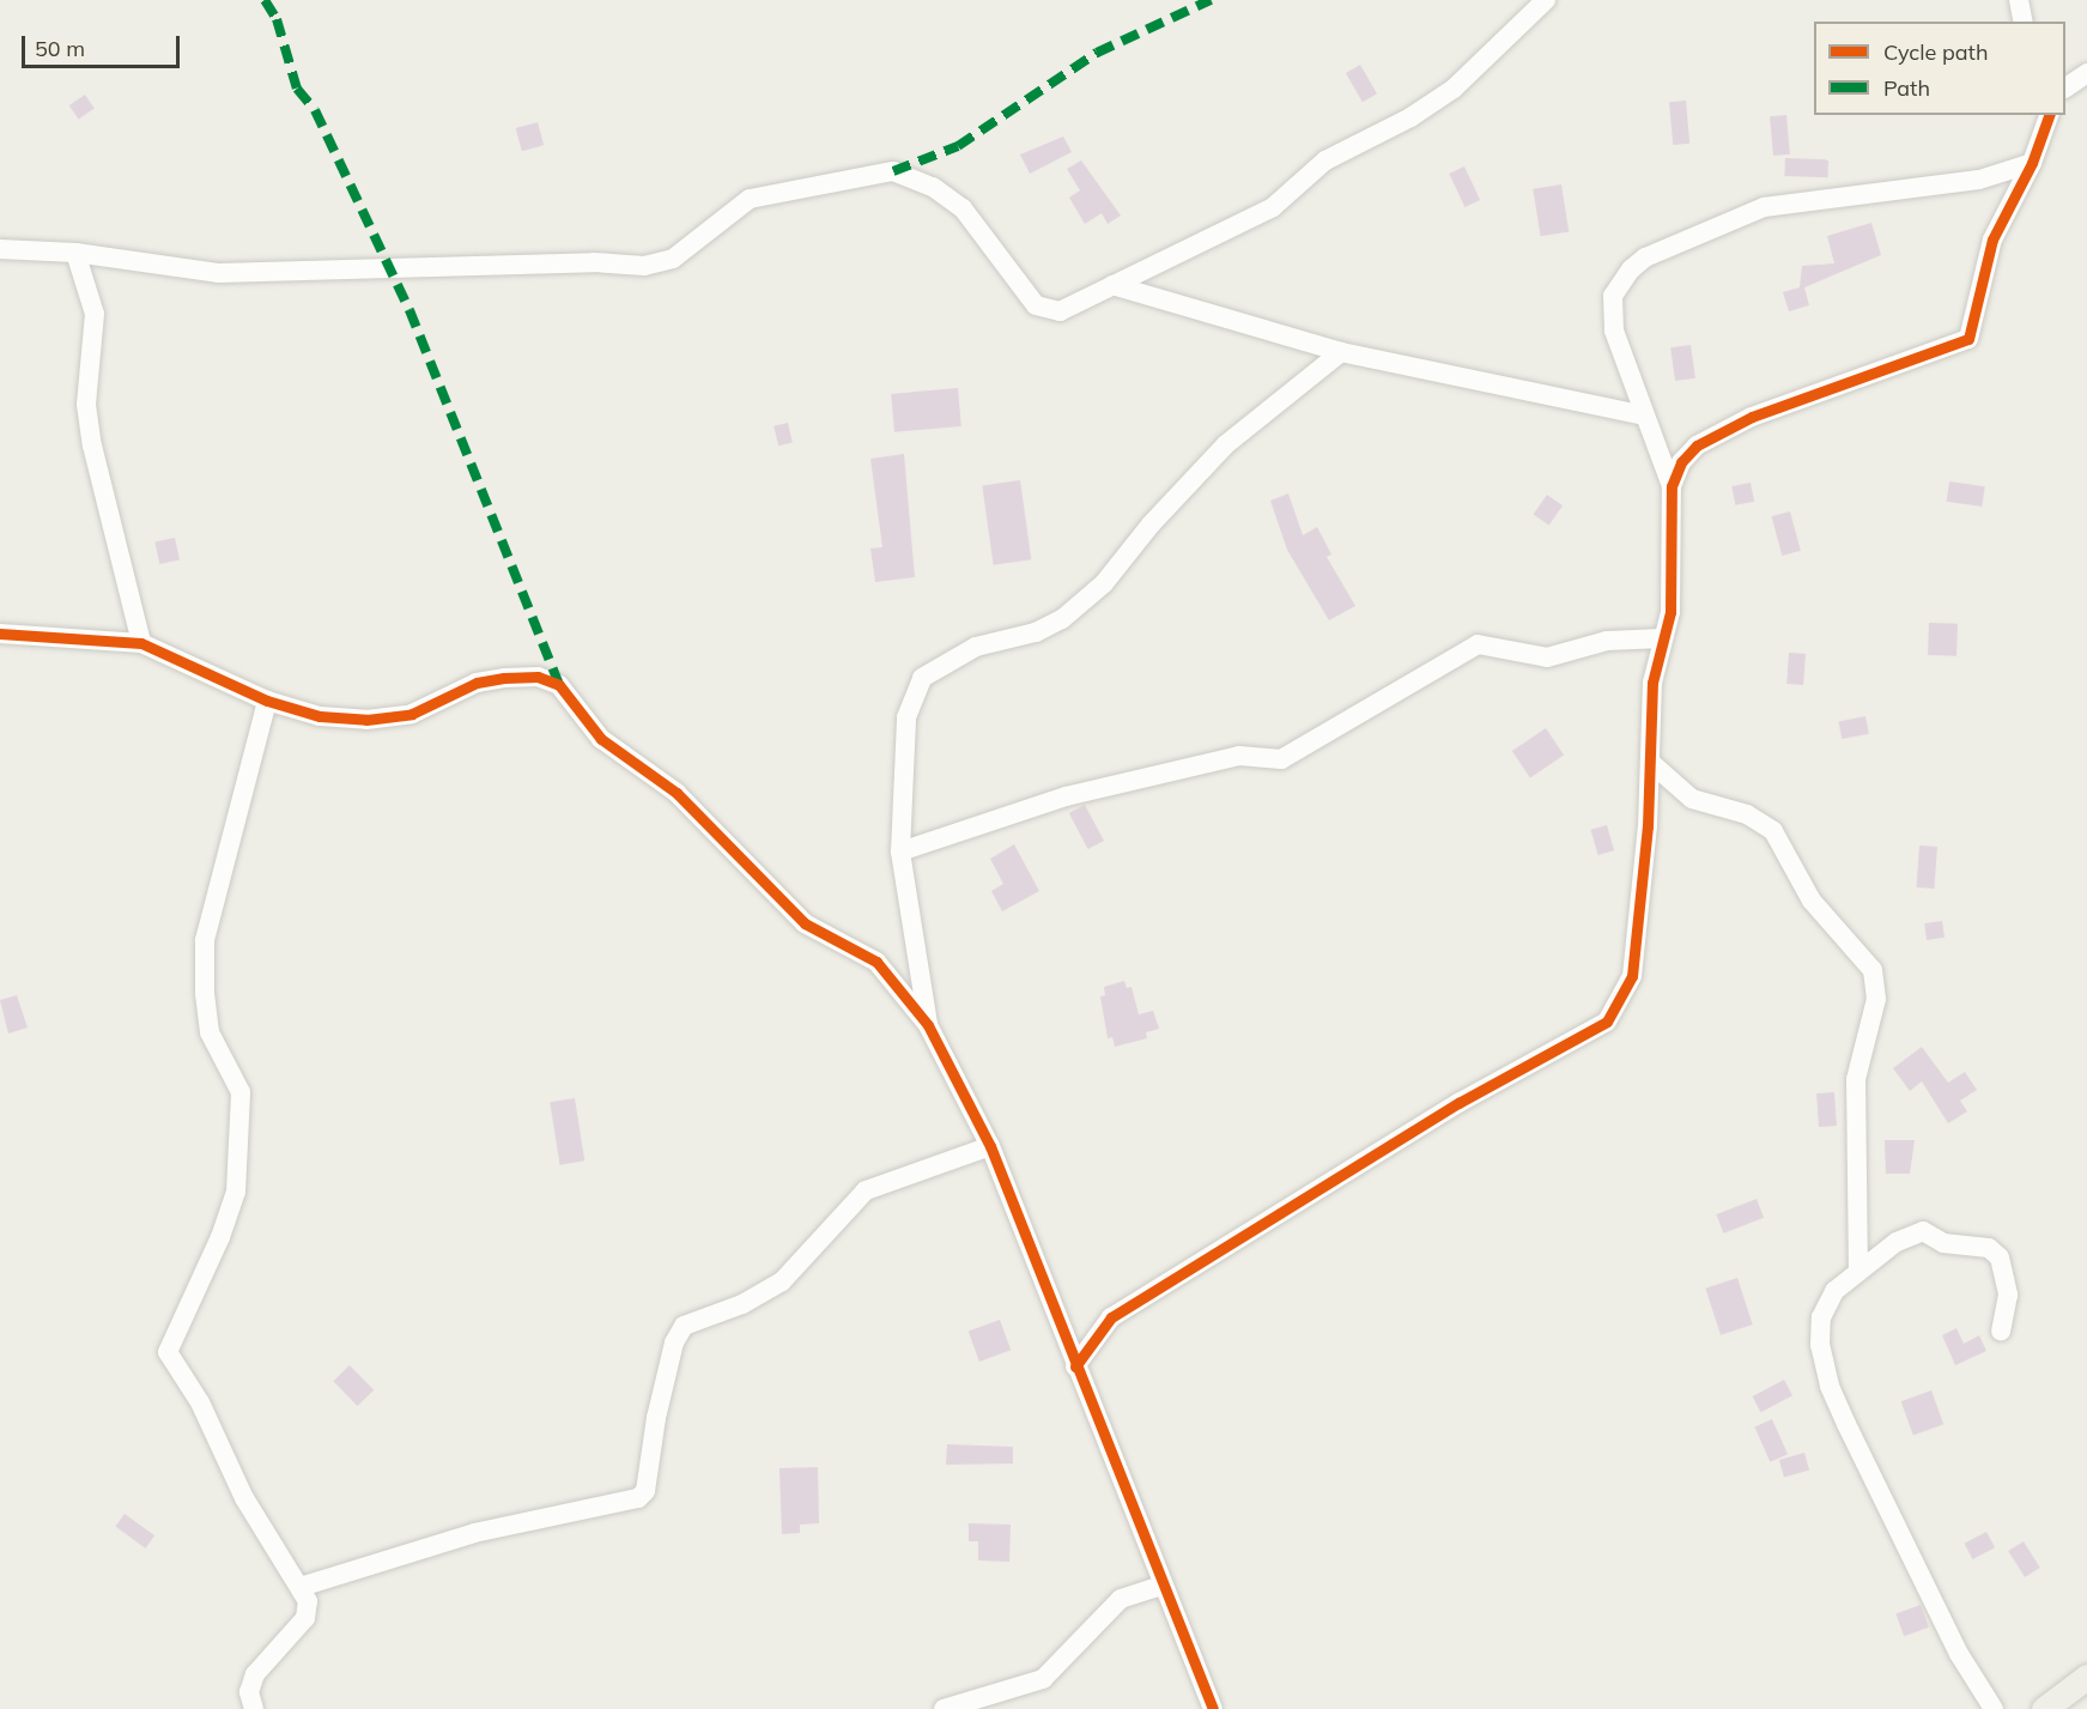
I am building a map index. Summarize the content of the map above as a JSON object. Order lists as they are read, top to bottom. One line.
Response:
{"legend":["Cycle path","Path"],"scale_bar":"50 m"}
